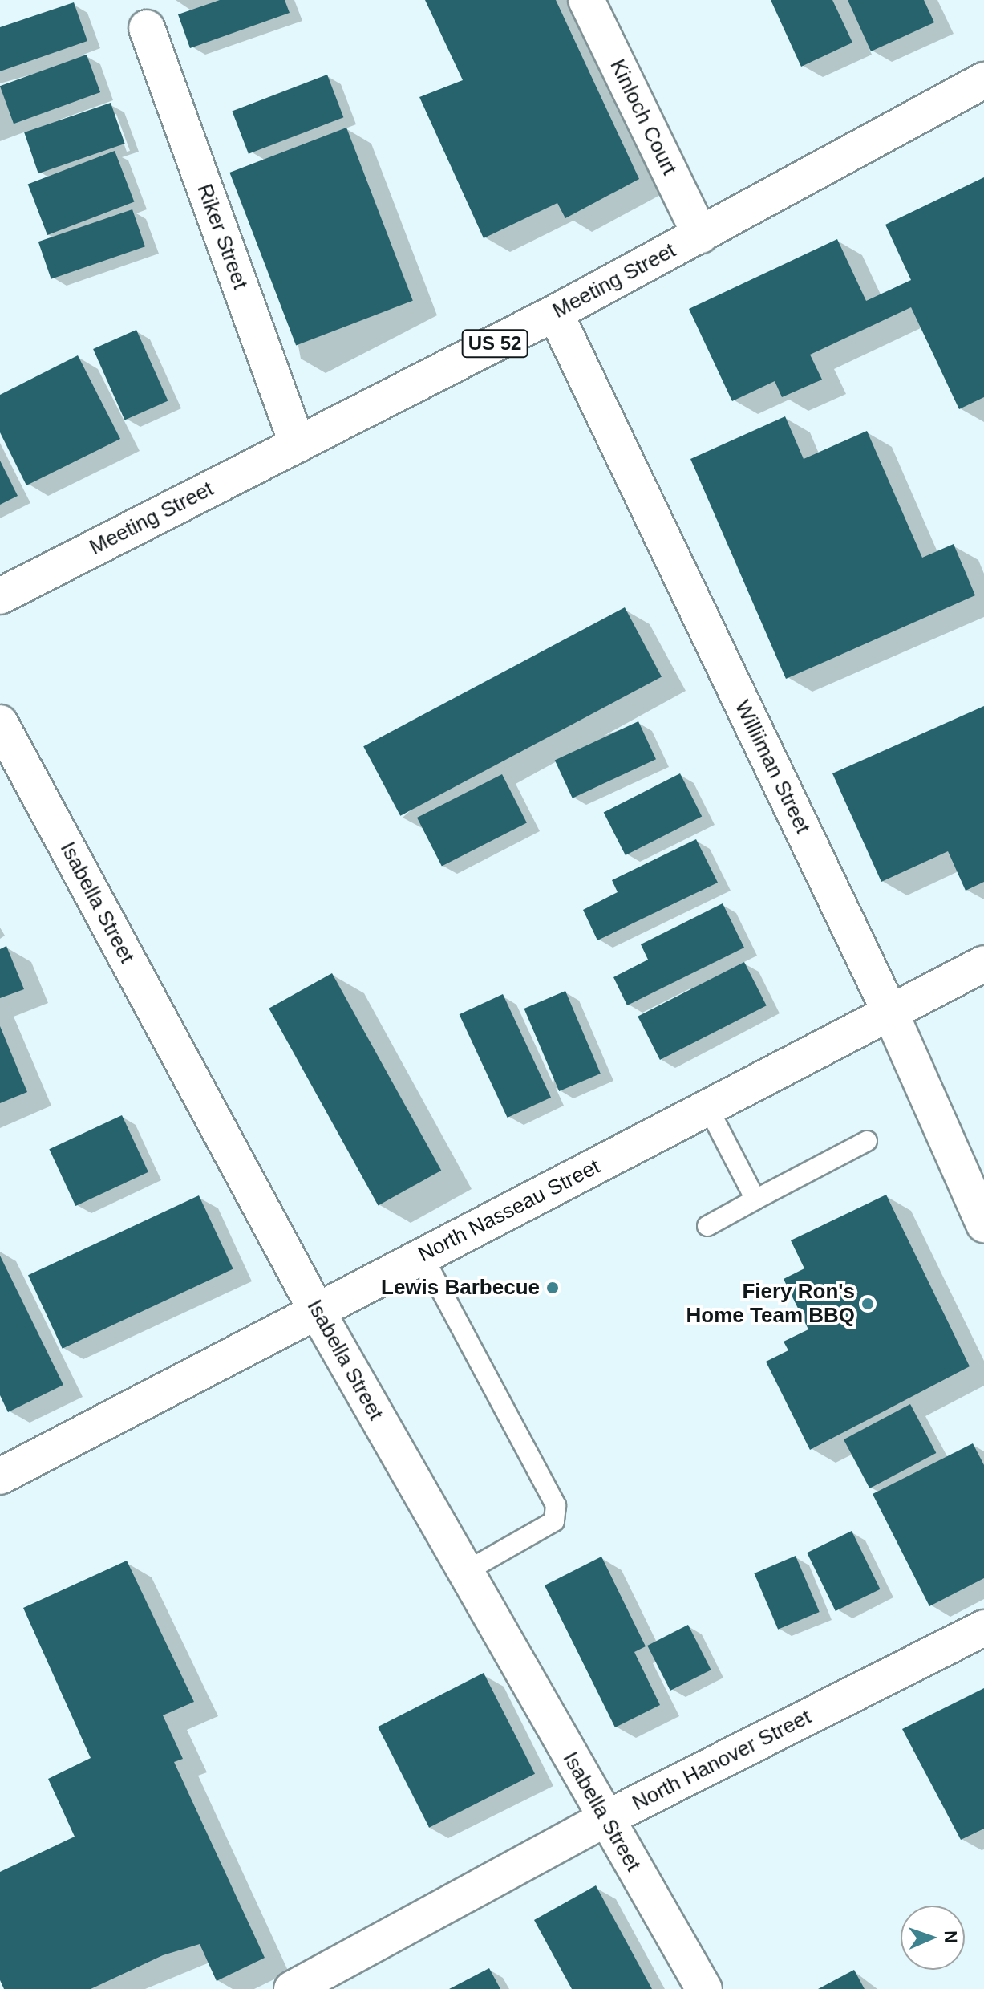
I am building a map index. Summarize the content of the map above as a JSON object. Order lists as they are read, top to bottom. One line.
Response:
{"streets":{"street":["Kinloch Court","Riker Street","Meeting Street","US 52","Williiman Street","Isabella Street","North Nasseau Street","North Hanover Street"]},"crossings":[["Kinloch Court","Meeting Street"],["Riker Street","Meeting Street"],["Meeting Street","Williiman Street"],["Williiman Street","North Nasseau Street"],["Isabella Street","North Nasseau Street"],["Isabella Street","North Hanover Street"]],"places":["Lewis Barbecue","Fiery Ron's Home Team BBQ"],"north":"right"}
